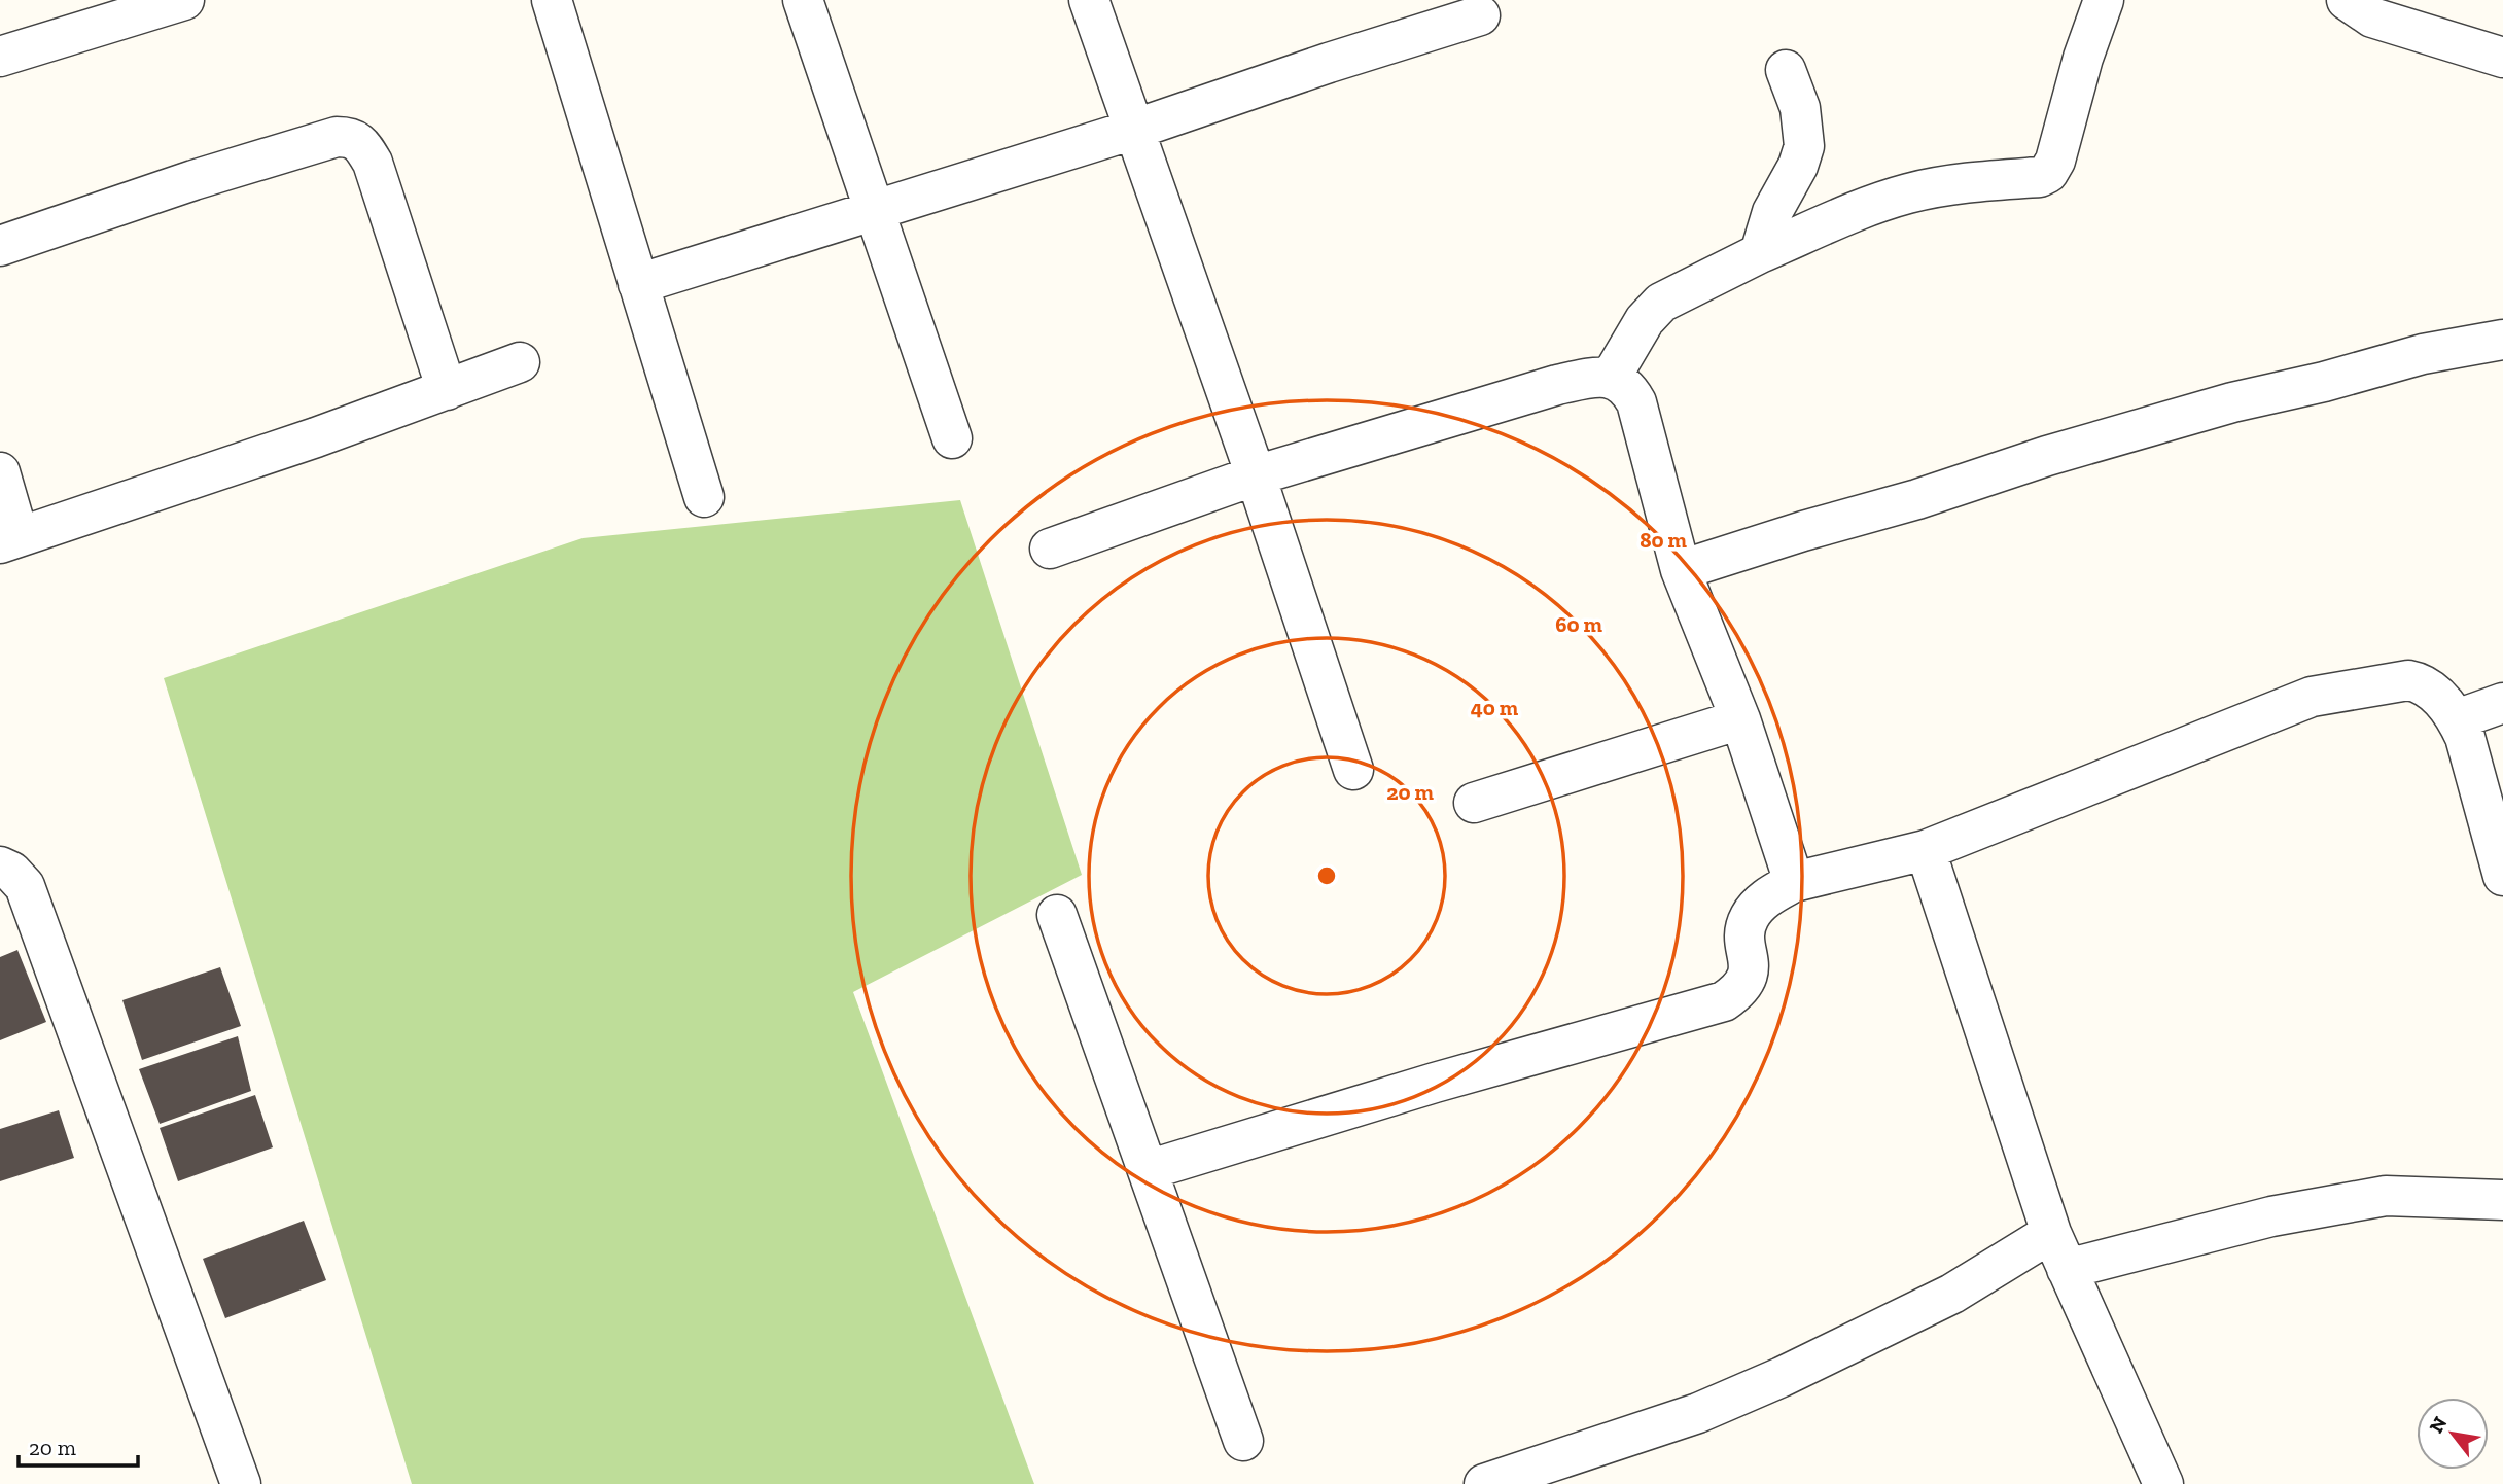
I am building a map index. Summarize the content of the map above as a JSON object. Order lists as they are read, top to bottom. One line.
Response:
{"scale_bar":"20 m","north":"top left","rings":["80 m","60 m","40 m","20 m"]}
